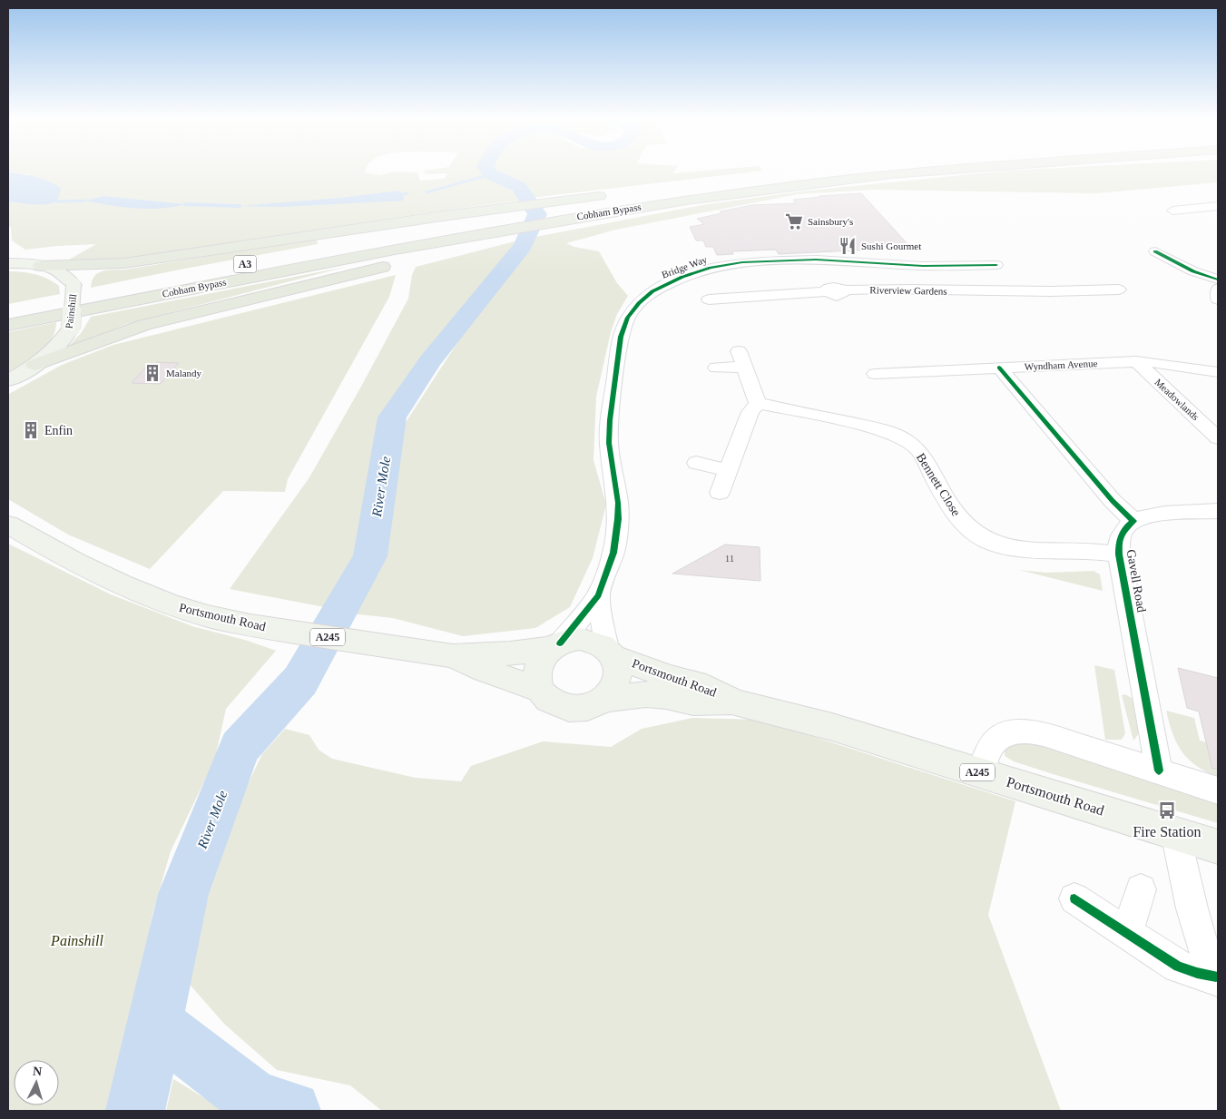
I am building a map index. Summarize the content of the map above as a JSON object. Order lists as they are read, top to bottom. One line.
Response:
{"streets":{"highway":["Cobham Bypass","A3"],"main road":["Painshill","Portsmouth Road","A245"],"street":["Bridge Way","Riverview Gardens","Wyndham Avenue","Meadowlands","Bennett Close","Gavell Road"]},"crossings":[["Bridge Way","Riverview Gardens"],["Bridge Way","Portsmouth Road"],["Wyndham Avenue","Meadowlands"],["Bennett Close","Gavell Road"]],"water":["River Mole"],"parks":["Painshill"],"places":{"supermarket":["Sainsbury's"],"restaurant":["Sushi Gourmet"],"building":["Malandy","Enfin"],"bus stop":["Fire Station"]},"house_numbers":["11"],"north":"top"}
